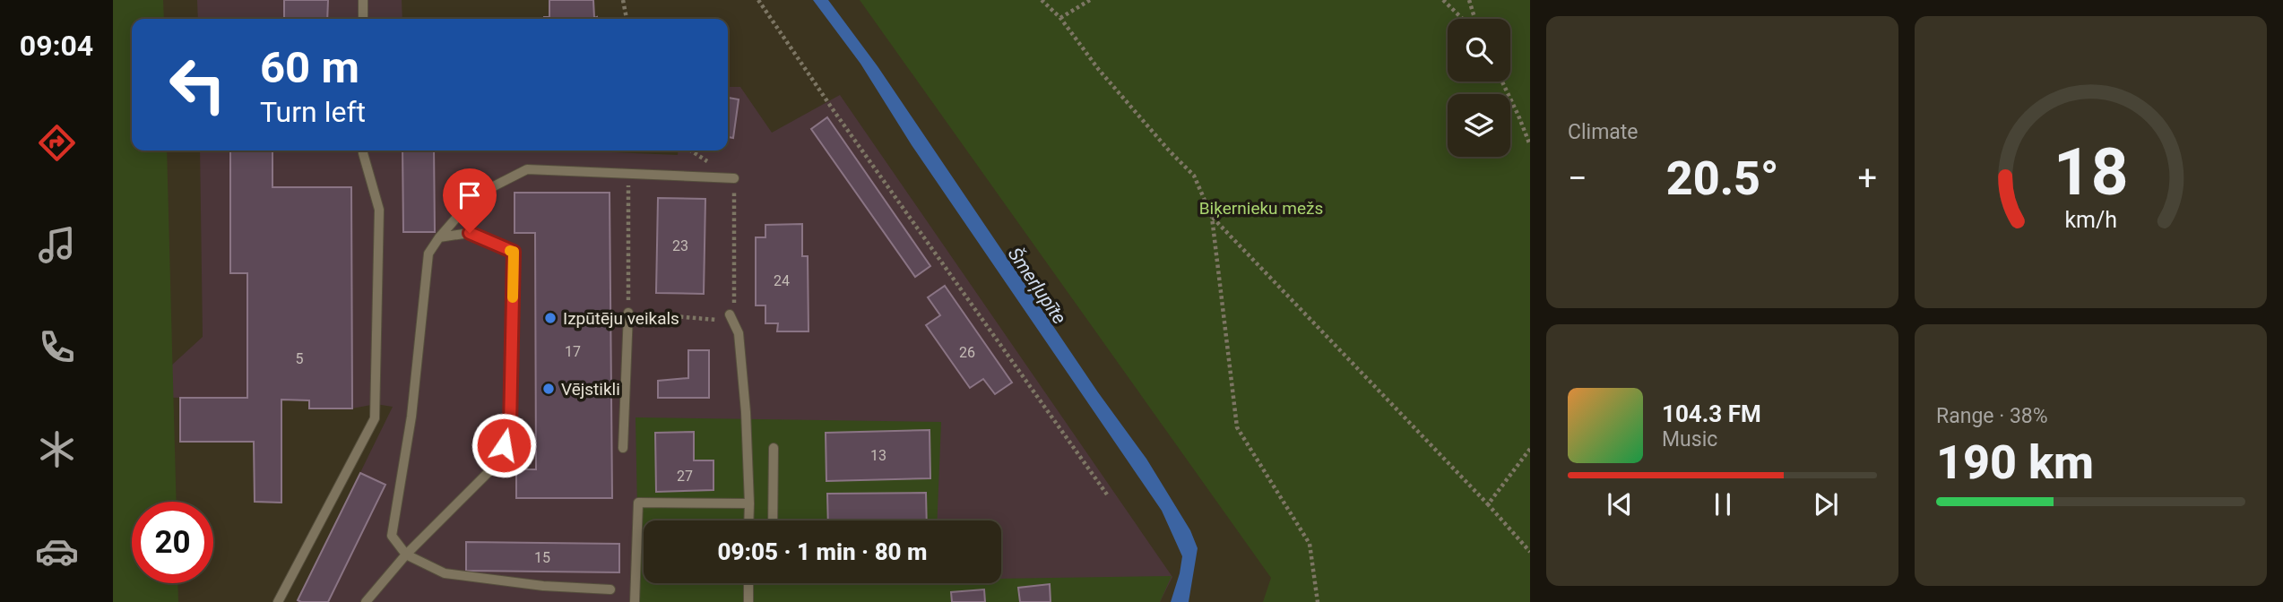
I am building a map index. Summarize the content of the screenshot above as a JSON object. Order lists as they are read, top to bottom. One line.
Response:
{"water":["Šmerļupīte"],"parks":["Biķernieku mežs"],"places":["Izpūtēju veikals","Vējstikli"],"house_numbers":["23","24","17","26","5","13","27","15"],"page":{"tabs":"09:04","tile":["Climate",["Range · 38%","190 km"]],"turn":["60 m","Turn left"],"heat":["−","20.5°","+"],"song":["104.3 FM","Music"],"limit":"20","trip":"09:05 · 1 min · 80 m","gauge":["18","km/h"]}}
